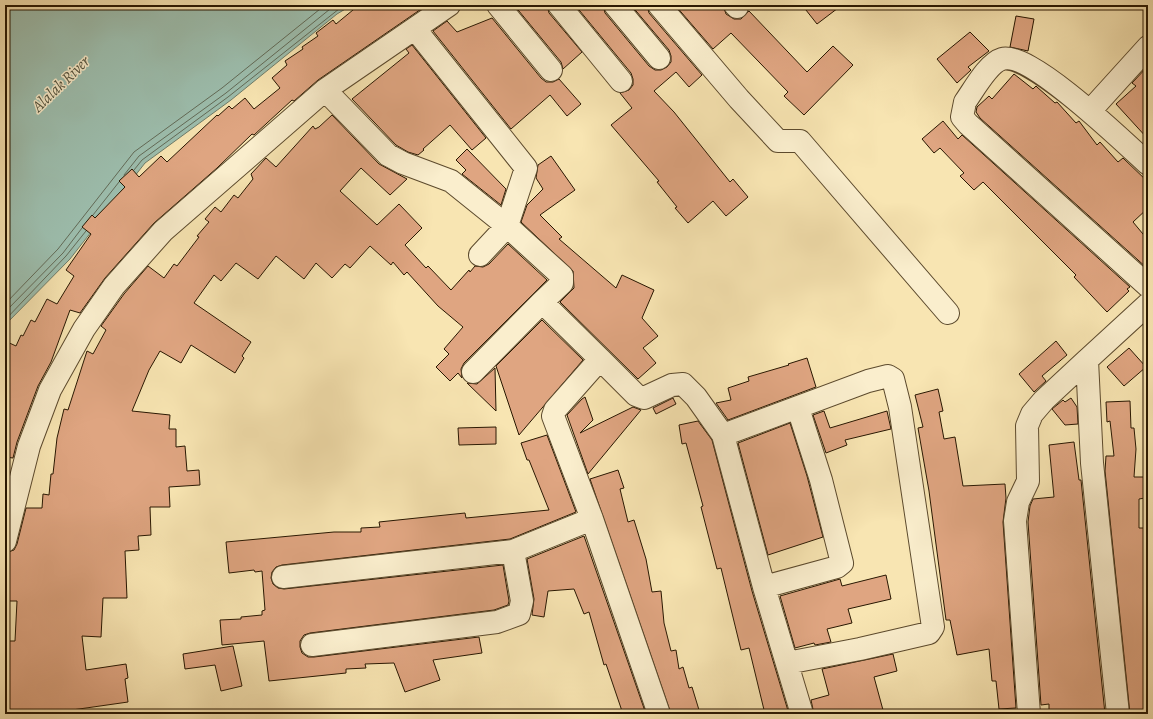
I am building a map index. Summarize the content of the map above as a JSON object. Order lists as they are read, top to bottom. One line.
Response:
{"water":["Alalak River"]}
